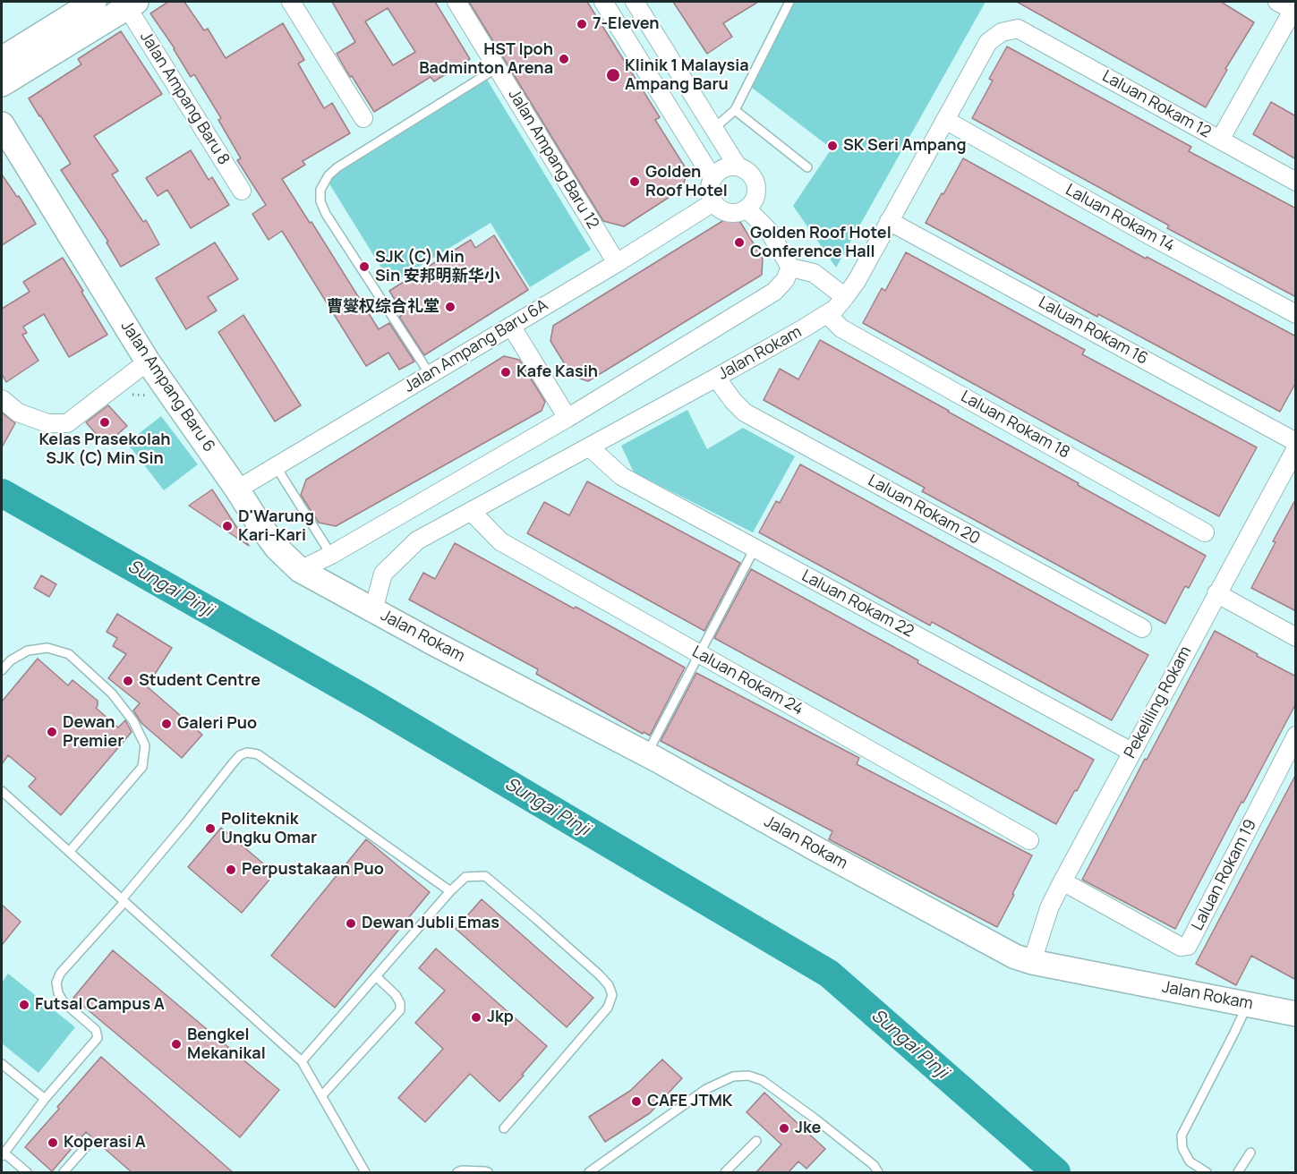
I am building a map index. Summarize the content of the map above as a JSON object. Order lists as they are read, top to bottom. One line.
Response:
{"streets":{"main road":["Jalan Rokam","Jalan Ampang Baru 6"],"street":["Jalan Ampang Baru 8","Laluan Rokam 12","Jalan Ampang Baru 12","Laluan Rokam 14","Laluan Rokam 16","Jalan Ampang Baru 6A","Laluan Rokam 18","Laluan Rokam 20","Laluan Rokam 22","Laluan Rokam 24","Pekeliling Rokam","Laluan Rokam 19"]},"crossings":[["Laluan Rokam 12","Jalan Rokam"],["Jalan Ampang Baru 12","Jalan Ampang Baru 6A"],["Laluan Rokam 14","Jalan Rokam"],["Laluan Rokam 16","Jalan Rokam"],["Jalan Ampang Baru 6A","Jalan Ampang Baru 6"],["Jalan Rokam","Jalan Ampang Baru 6"],["Jalan Rokam","Laluan Rokam 18"],["Jalan Rokam","Laluan Rokam 20"],["Jalan Rokam","Laluan Rokam 22"],["Jalan Rokam","Laluan Rokam 24"],["Jalan Rokam","Pekeliling Rokam"],["Laluan Rokam 22","Pekeliling Rokam"],["Pekeliling Rokam","Laluan Rokam 19"]],"water":["Sungai Pinji"],"places":["7-Eleven","HST Ipoh Badminton Arena","Klinik 1 Malaysia Ampang Baru","SK Seri Ampang","Golden Roof Hotel","Golden Roof Hotel Conference Hall","SJK (C) Min Sin 安邦明新华小","曹燮权综合礼堂","Kafe Kasih","Kelas Prasekolah SJK (C) Min Sin","D'Warung Kari-Kari","Student Centre","Galeri Puo","Dewan Premier","Politeknik Ungku Omar","Perpustakaan Puo","Dewan Jubli Emas","Futsal Campus A","Jkp","Bengkel Mekanikal","CAFE JTMK","Jke","Koperasi A"]}
